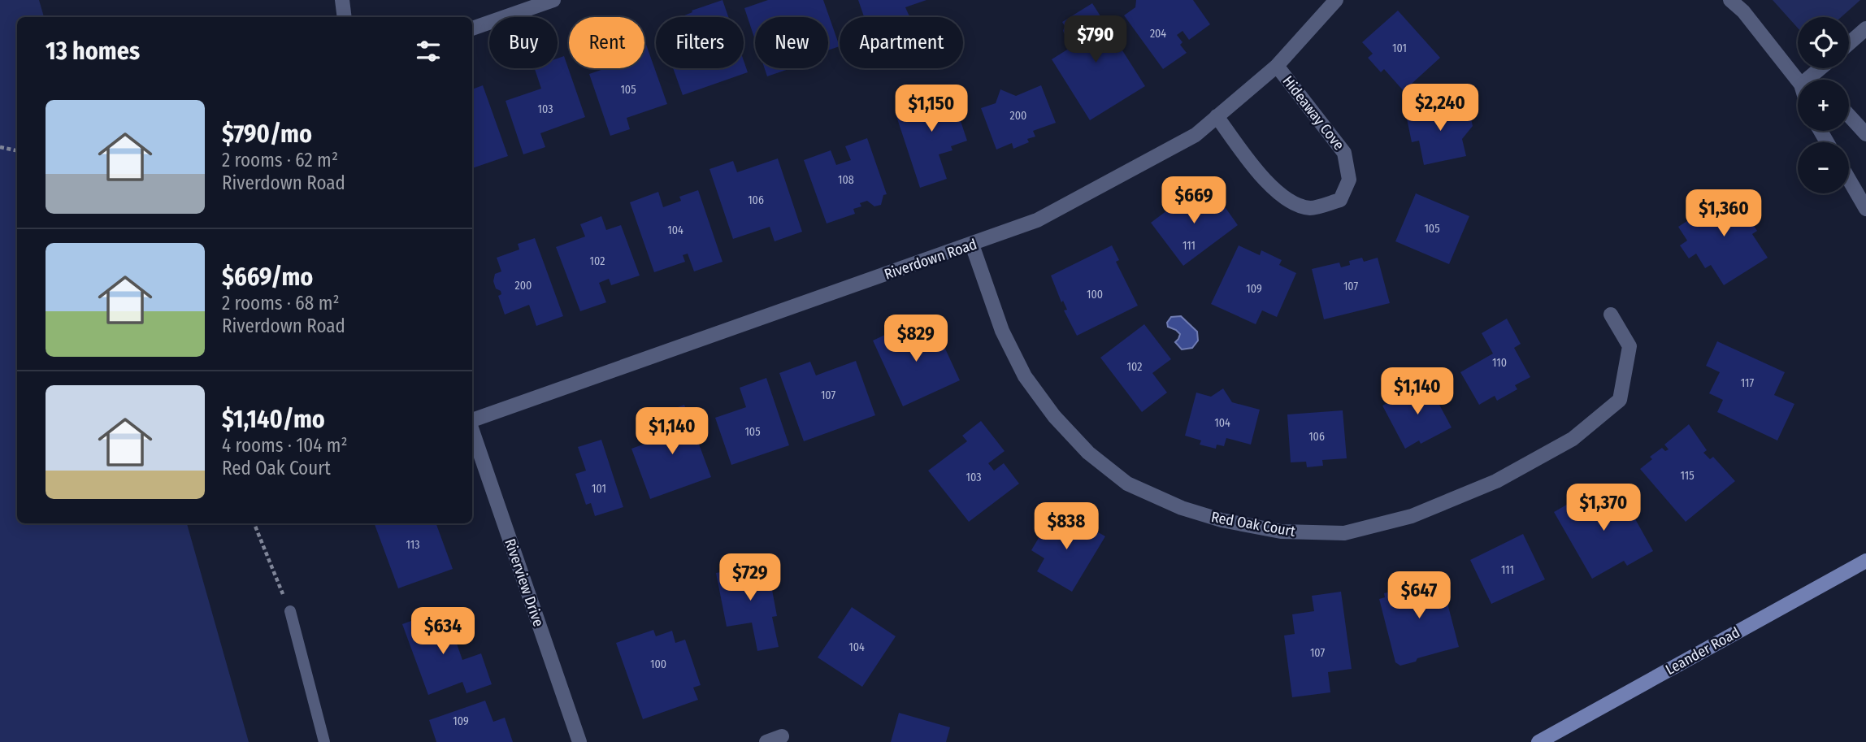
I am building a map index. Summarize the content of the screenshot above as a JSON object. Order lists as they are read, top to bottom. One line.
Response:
{"streets":{"main road":["Leander Road"],"street":["Hideaway Cove","Riverdown Road","Red Oak Court","Riverview Drive"]},"crossings":[["Hideaway Cove","Riverdown Road"],["Riverdown Road","Red Oak Court"]],"house_numbers":["204","101","105","103","200","108","106","105","104","111","102","200","107","109","100","110","102","117","107","104","105","106","115","103","101","113","111","104","107","100","109"],"page":{"price":["$790","$2,240","$1,150","$669","$1,360","$829","$1,140","$1,140","$1,370","$838","$729","$647","$634"],"map_buttons":["+","−"],"chip":["Buy","Rent","Filters","New","Apartment"],"heading":"13 homes","list":[{"name":"$790/mo","note":"2 rooms · 62 m² · Riverdown Road"},{"name":"$669/mo","note":"2 rooms · 68 m² · Riverdown Road"},{"name":"$1,140/mo","note":"4 rooms · 104 m² · Red Oak Court"}]}}
